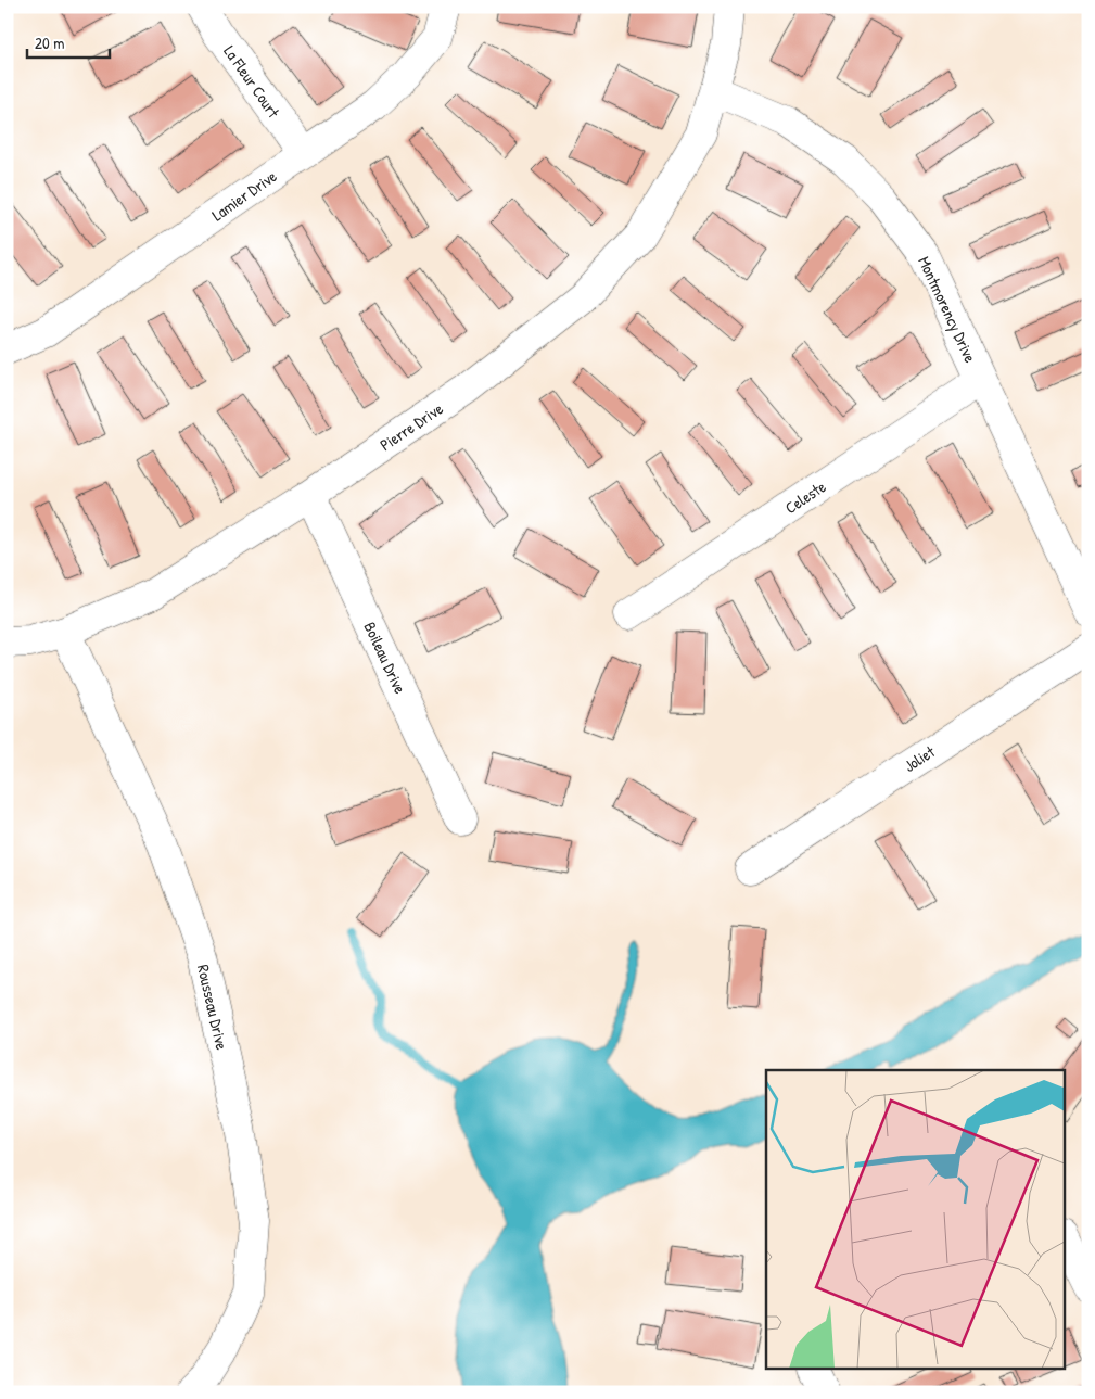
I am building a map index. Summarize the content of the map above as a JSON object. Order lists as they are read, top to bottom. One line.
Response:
{"streets":{"street":["La Fleur Court","Lamier Drive","Montmorency Drive","Pierre Drive","Celeste","Boileau Drive","Joliet","Rousseau Drive"]},"crossings":[["La Fleur Court","Lamier Drive"],["Montmorency Drive","Pierre Drive"],["Montmorency Drive","Celeste"],["Pierre Drive","Boileau Drive"],["Pierre Drive","Rousseau Drive"]],"scale_bar":"20 m"}
